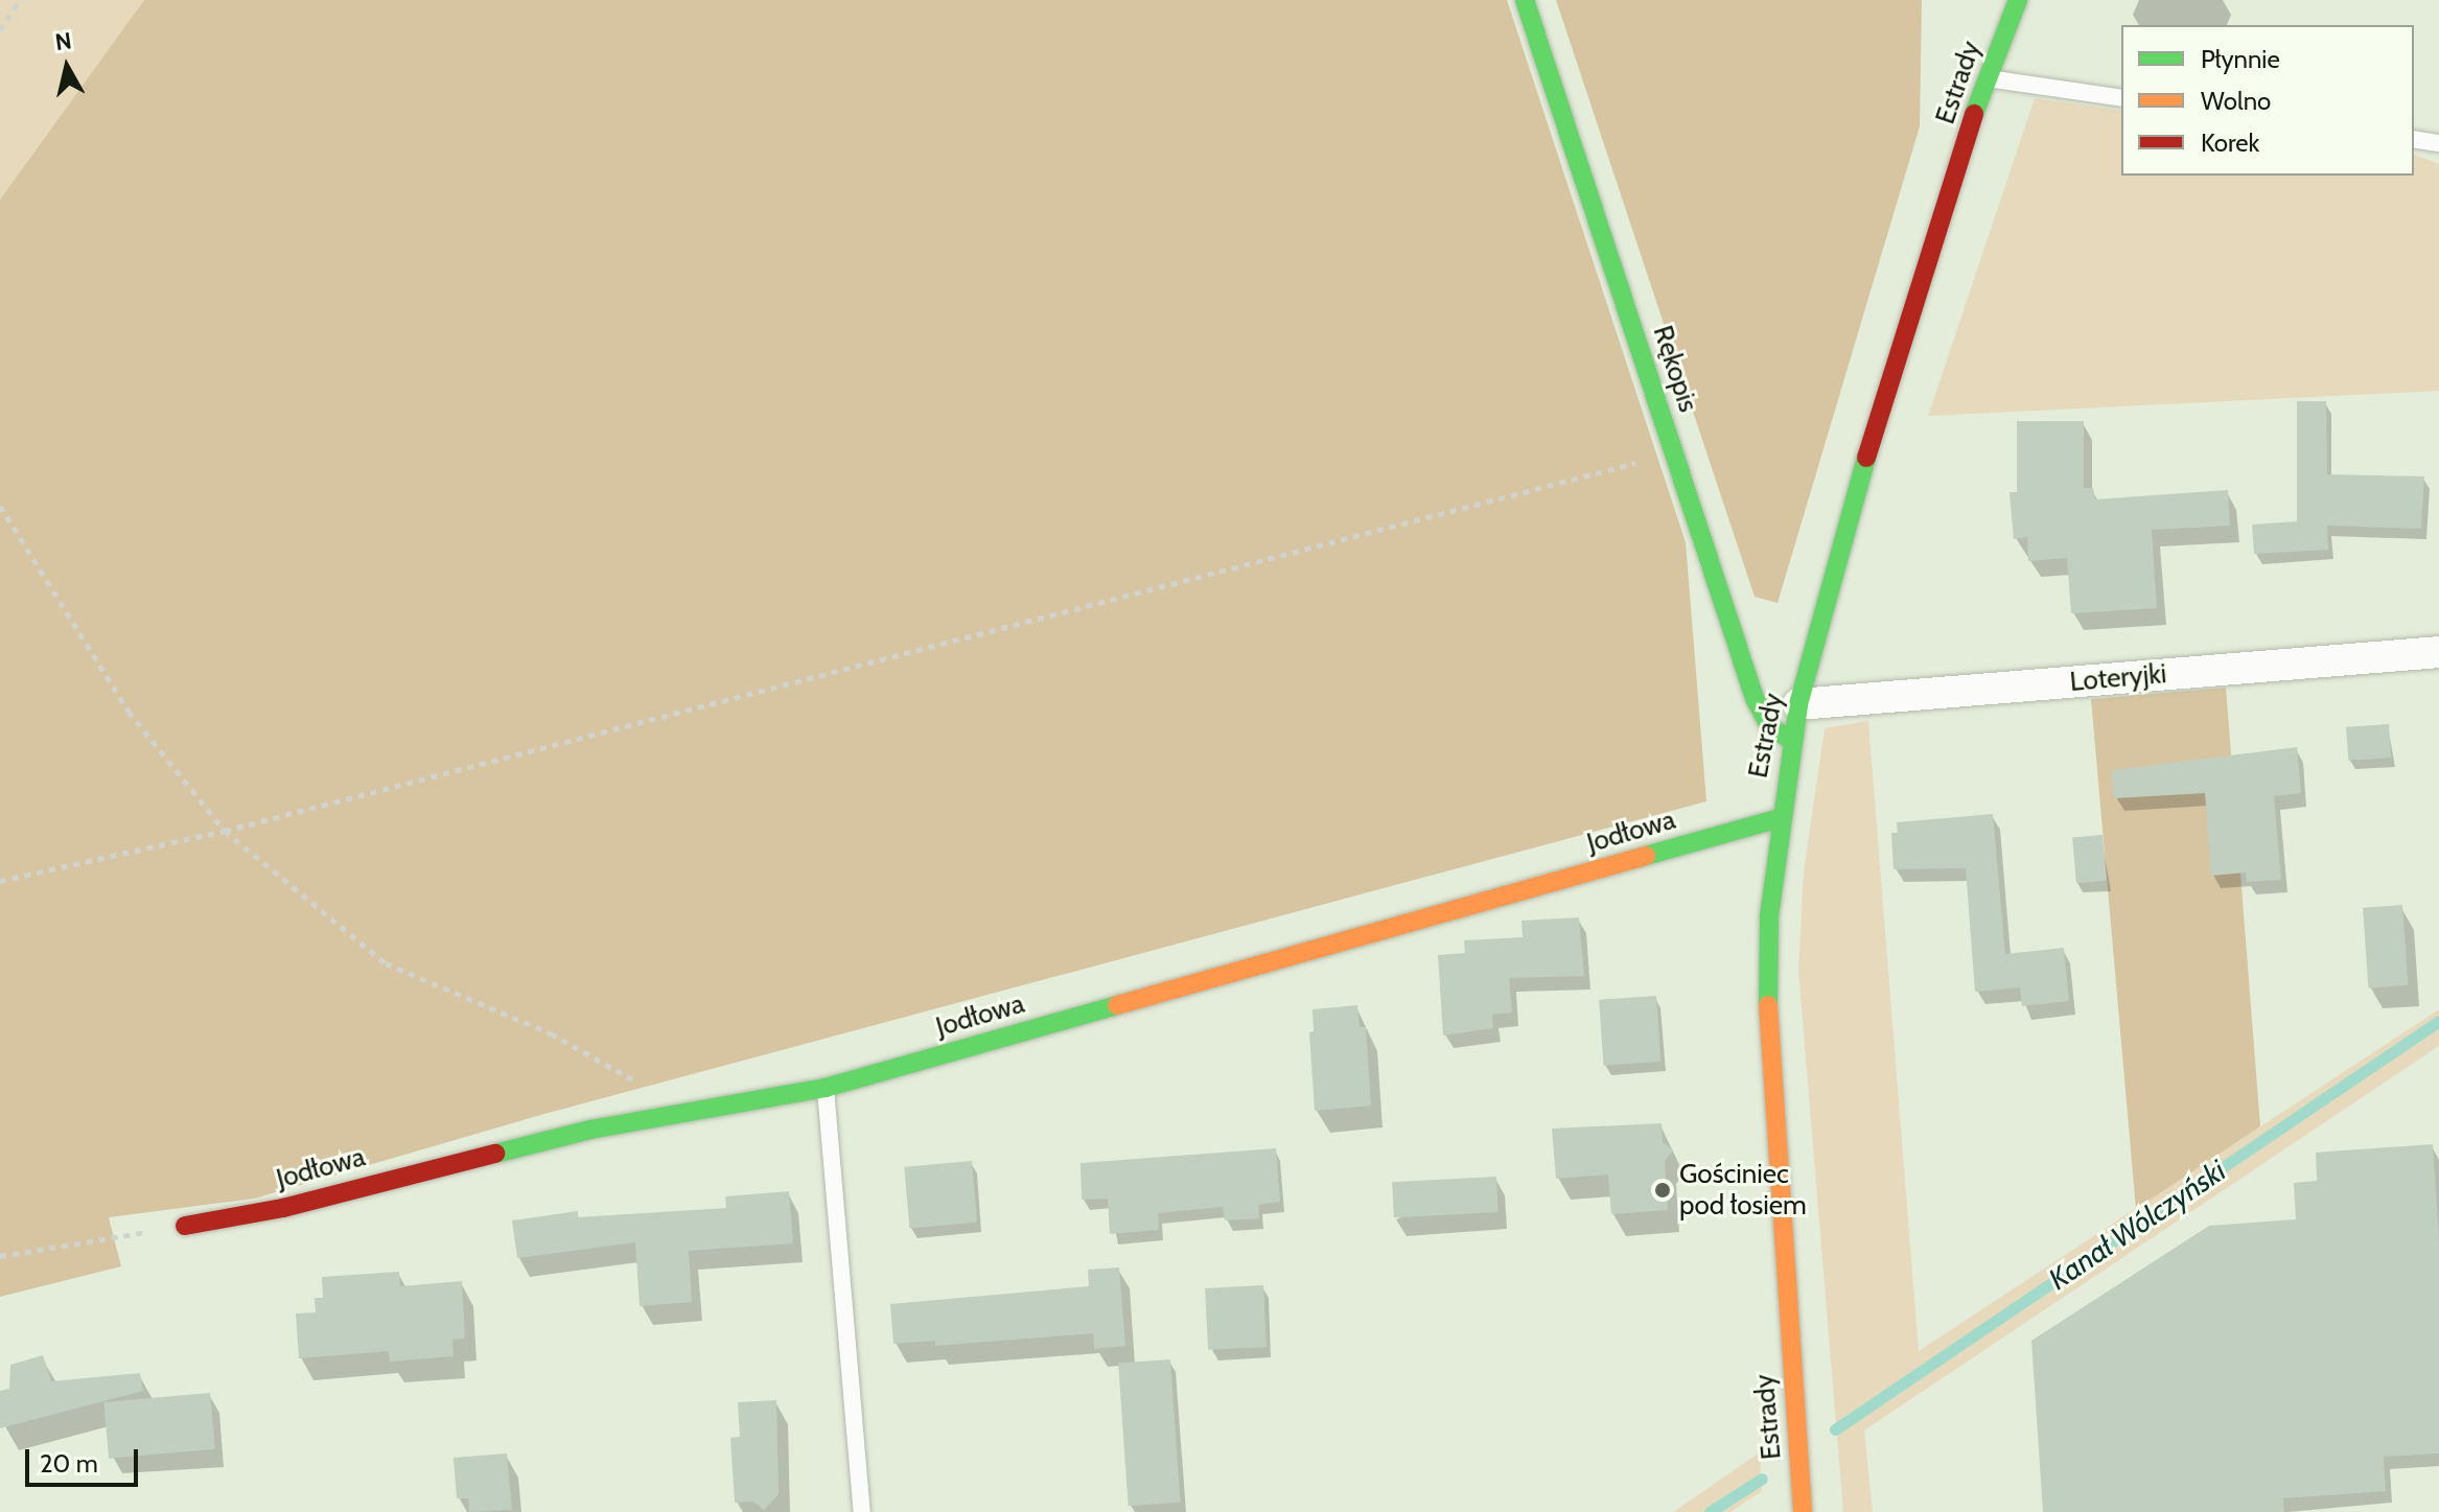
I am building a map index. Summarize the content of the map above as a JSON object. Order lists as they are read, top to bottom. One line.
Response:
{"streets":{"street":["Estrady","Rękopis","Loteryjki","Jodłowa"]},"crossings":[["Estrady","Rękopis"],["Estrady","Loteryjki"],["Estrady","Jodłowa"]],"water":["Kanał Wólczyński"],"places":["Gościniec pod łosiem"],"legend":["Płynnie","Wolno","Korek"],"scale_bar":"20 m","north":"top"}
